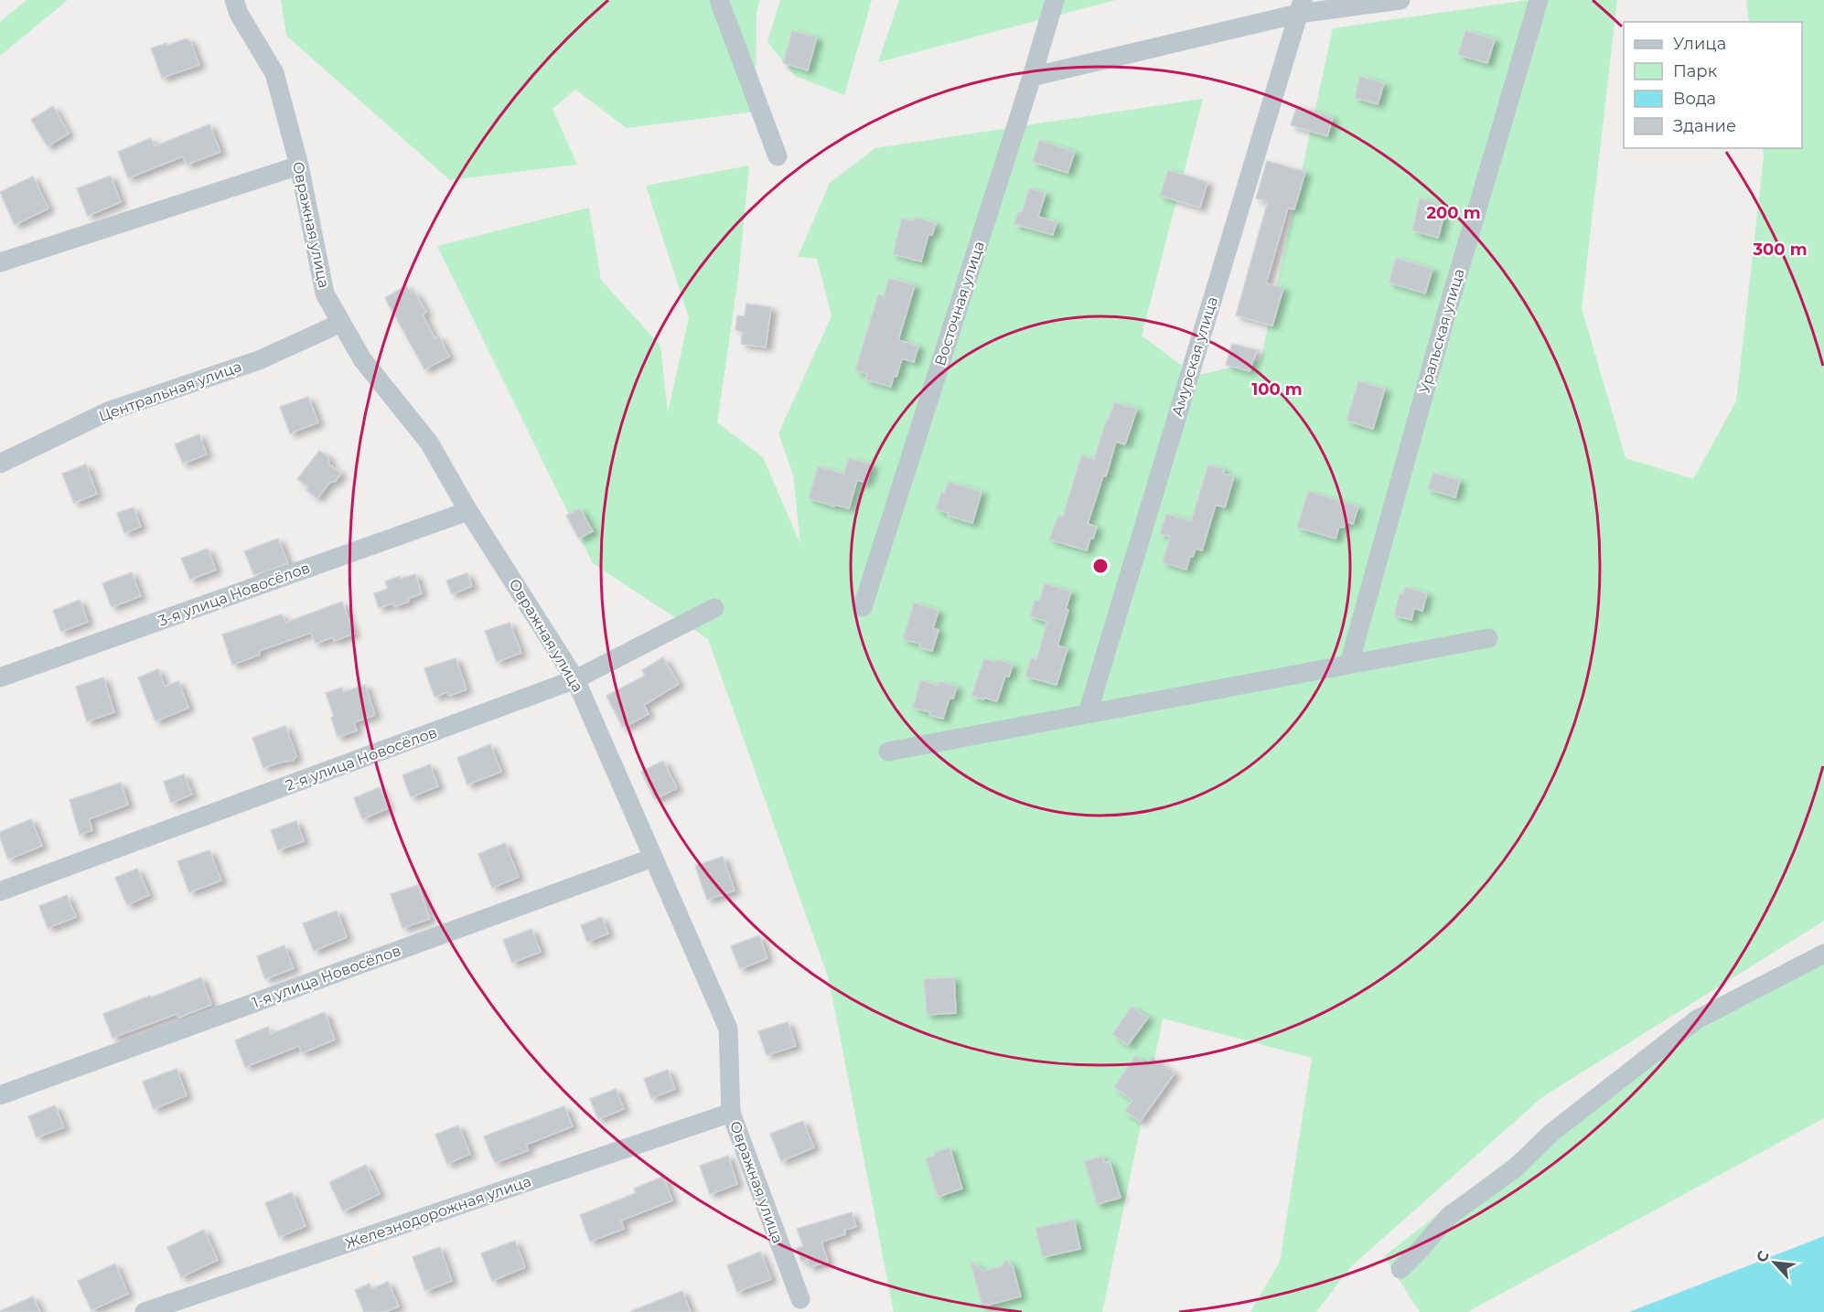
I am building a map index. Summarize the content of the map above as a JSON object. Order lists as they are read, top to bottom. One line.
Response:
{"streets":{"street":["Овражная улица","Восточная улица","Уральская улица","Амурская улица","Центральная улица","3-я улица Новосёлов","2-я улица Новосёлов","1-я улица Новосёлов","Железнодорожная улица"]},"crossings":[["Овражная улица","Центральная улица"],["Овражная улица","3-я улица Новосёлов"],["Овражная улица","2-я улица Новосёлов"],["Овражная улица","1-я улица Новосёлов"],["Овражная улица","Железнодорожная улица"]],"legend":["Улица","Парк","Вода","Здание"],"north":"top left","rings":["200 m","300 m","100 m"]}
